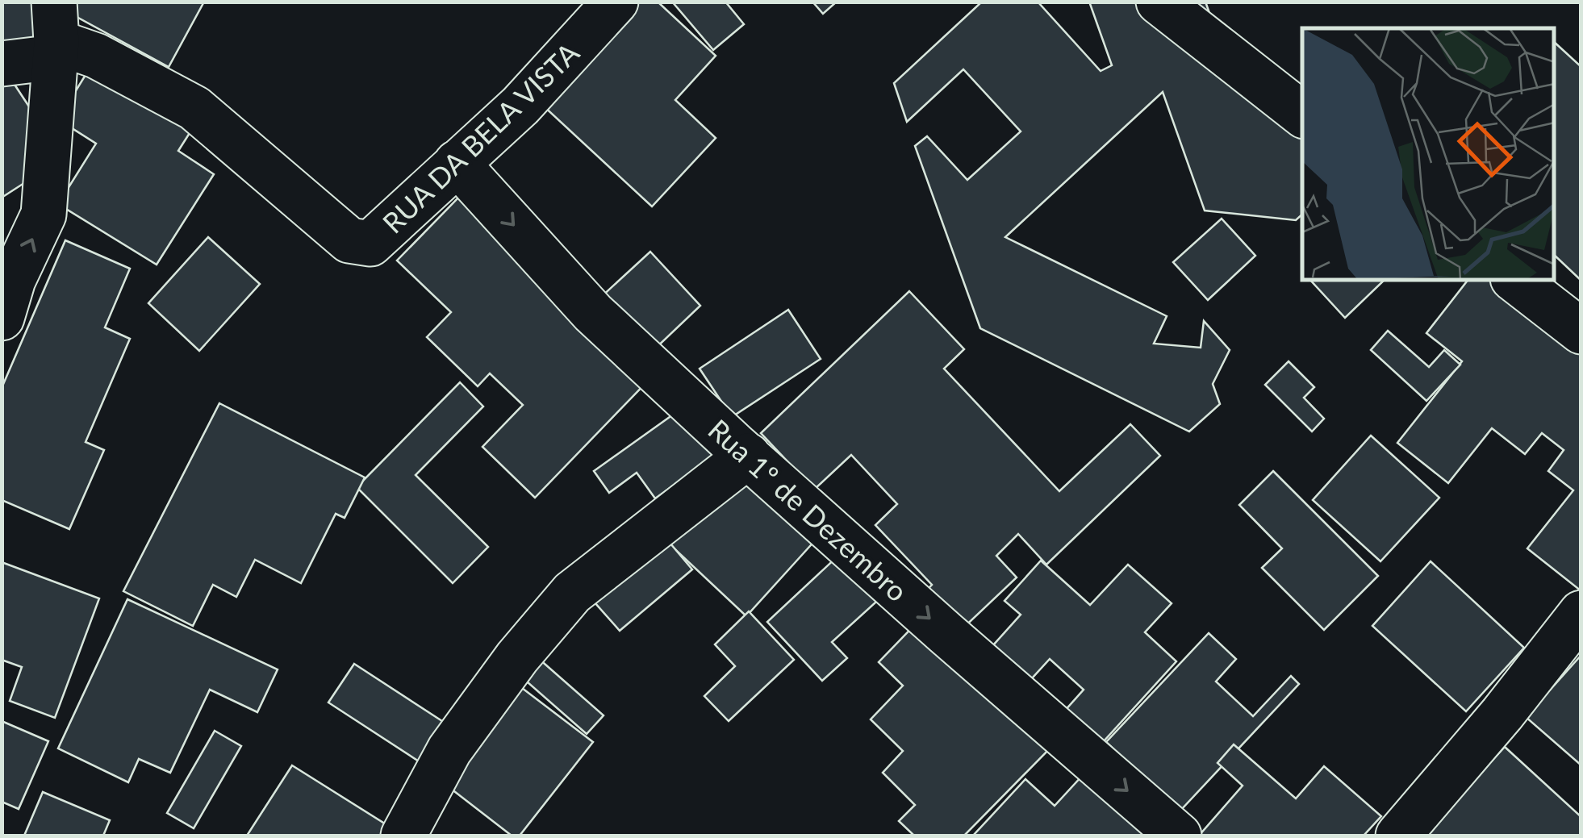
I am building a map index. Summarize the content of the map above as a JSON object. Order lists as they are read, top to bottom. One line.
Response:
{"streets":{"street":["RUA DA BELA VISTA","Rua 1º de Dezembro"]},"crossings":[["RUA DA BELA VISTA","Rua 1º de Dezembro"]],"one_way":["Rua 1º de Dezembro"]}
